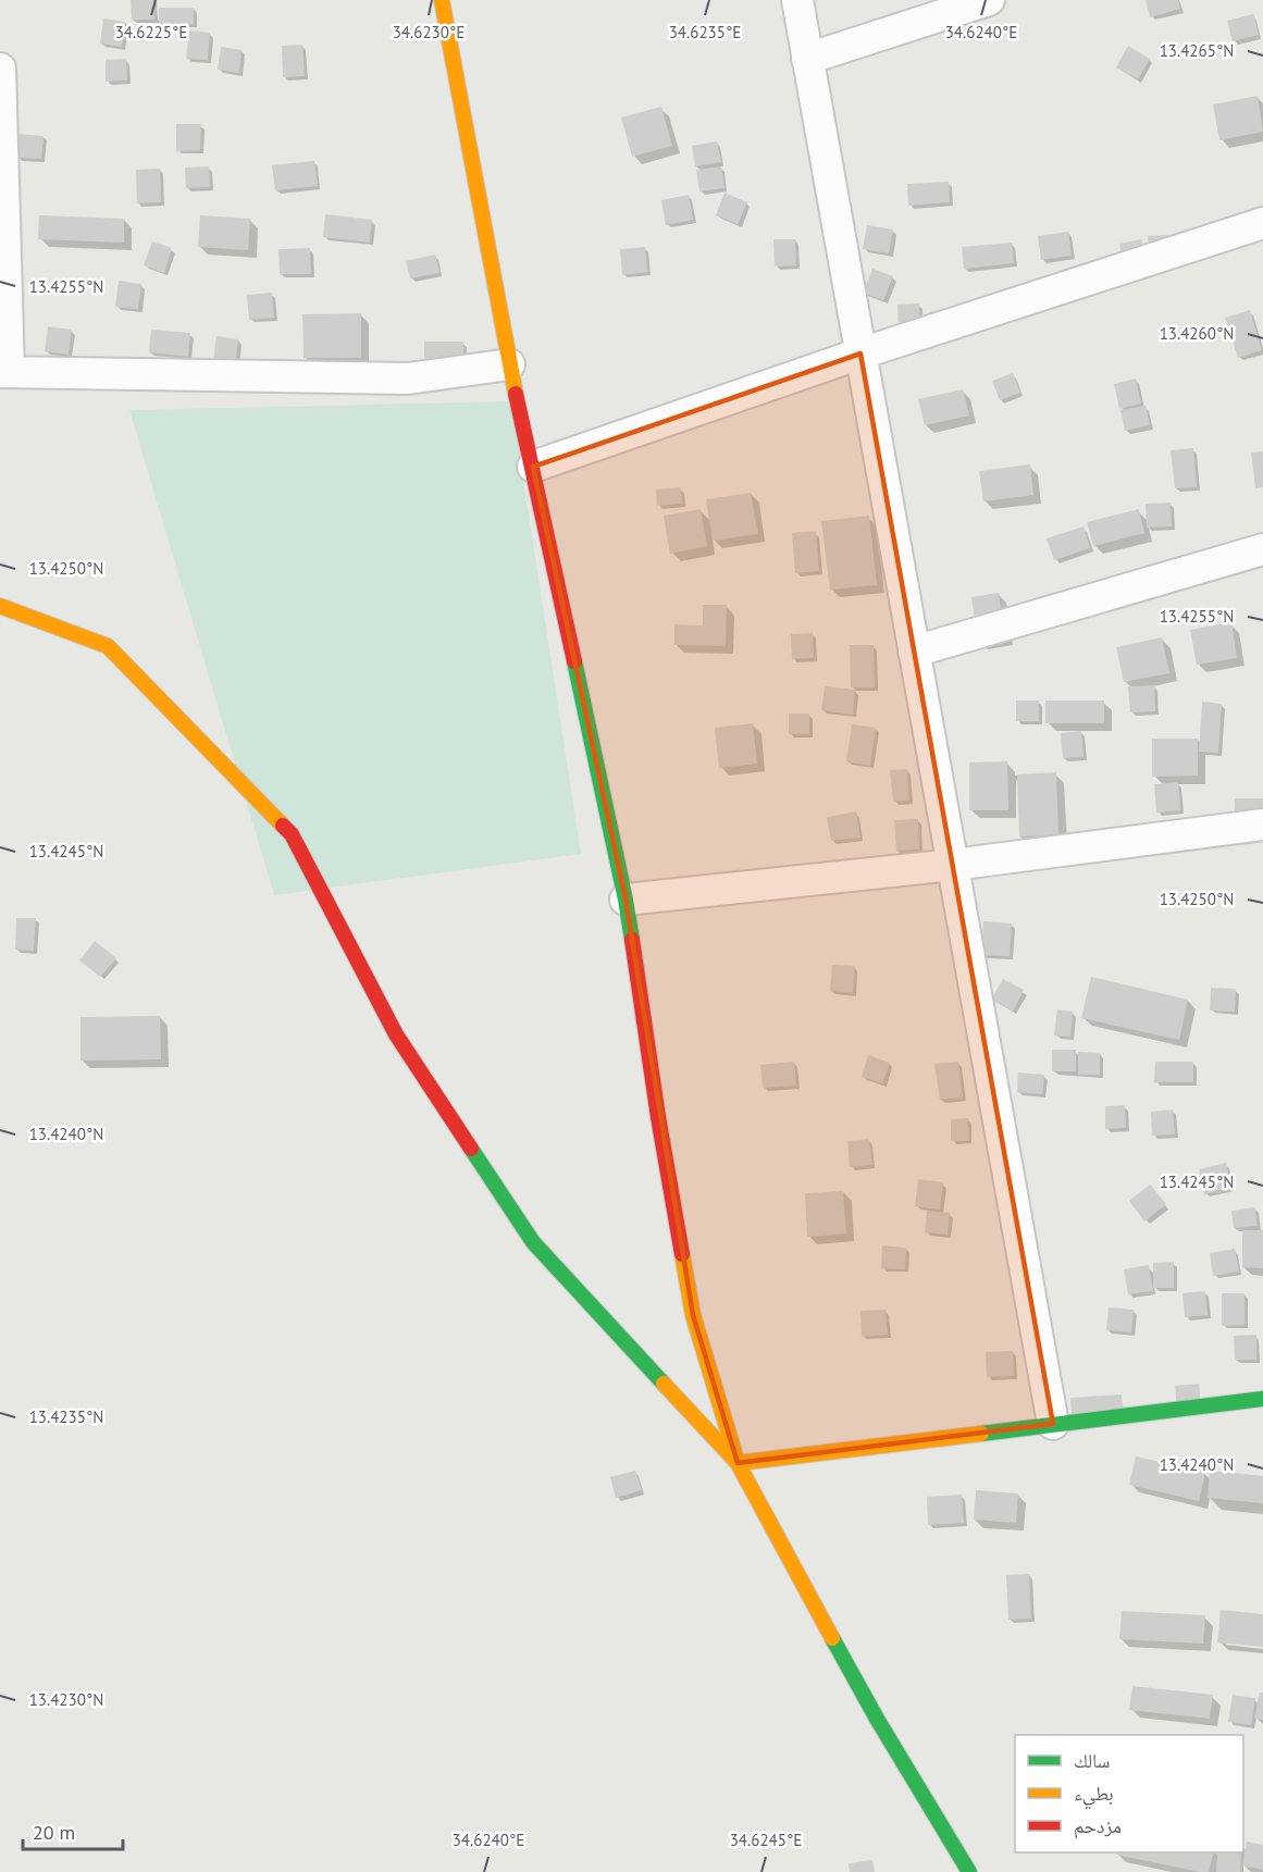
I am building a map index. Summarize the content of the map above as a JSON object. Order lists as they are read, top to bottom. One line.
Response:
{"legend":["سالك","بطيء","مزدحم"],"scale_bar":"20 m","coordinates":["34.6225°E","34.6230°E","34.6235°E","34.6240°E","13.4265°N","13.4255°N","13.4260°N","13.4250°N","13.4245°N","13.4240°N","13.4235°N","13.4230°N","34.6245°E"]}
